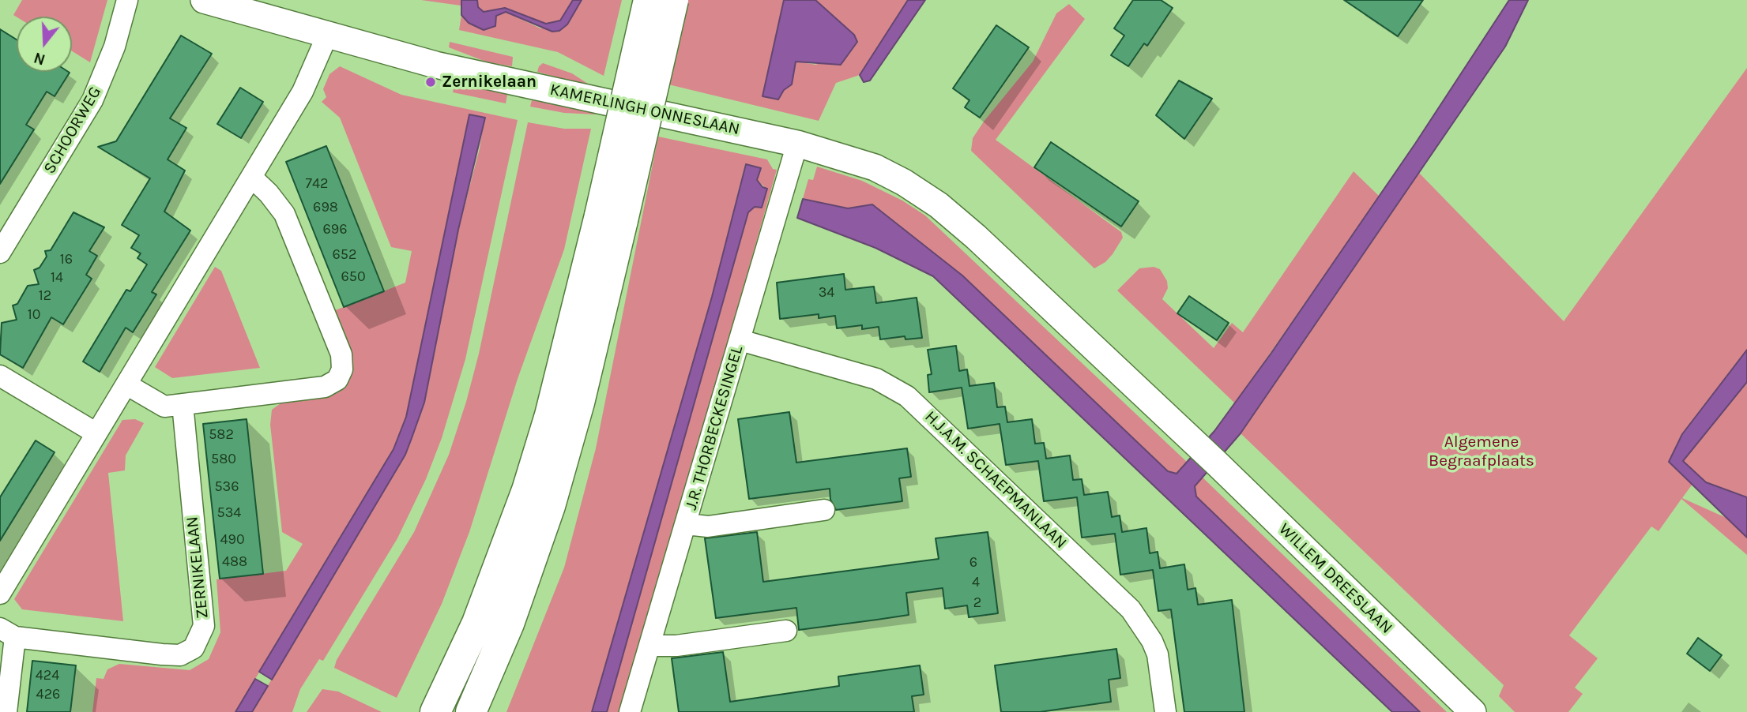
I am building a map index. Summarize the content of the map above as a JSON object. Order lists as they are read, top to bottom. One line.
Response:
{"streets":{"street":["KAMERLINGH ONNESLAAN","SCHOORWEG","J.R. THORBECKESINGEL","H.J.A.M. SCHAEPMANLAAN","ZERNIKELAAN","WILLEM DREESLAAN"]},"crossings":[["KAMERLINGH ONNESLAAN","J.R. THORBECKESINGEL"],["KAMERLINGH ONNESLAAN","WILLEM DREESLAAN"],["J.R. THORBECKESINGEL","H.J.A.M. SCHAEPMANLAAN"]],"parks":["Algemene Begraafplaats"],"places":["Zernikelaan"],"house_numbers":["742","698","696","652","16","650","14","34","12","10","582","580","536","534","490","488","6","4","2","424","426"],"north":"bottom"}
